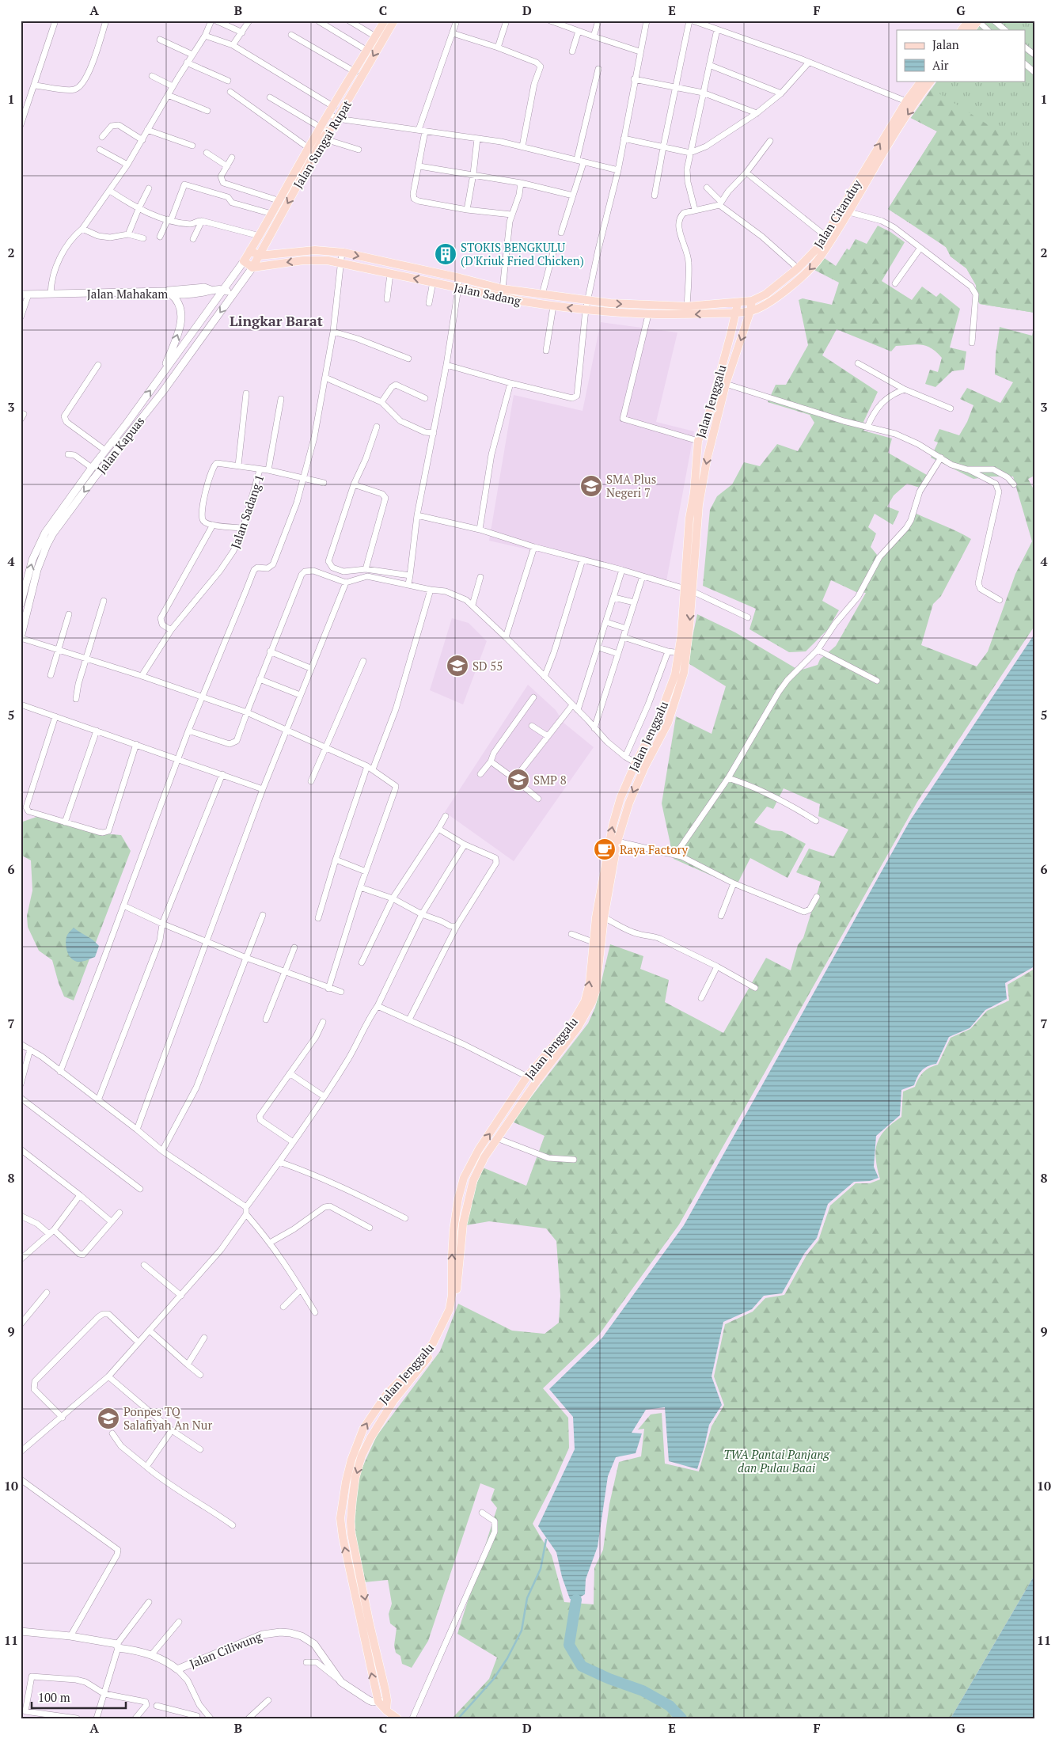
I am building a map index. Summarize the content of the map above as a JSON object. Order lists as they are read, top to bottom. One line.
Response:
{"streets":{"main road":["Jalan Sungai Rupat","Jalan Citanduy","Jalan Sadang","Jalan Jenggalu"],"street":["Jalan Mahakam","Jalan Kapuas","Jalan Sadang 1","Jalan Ciliwung"]},"crossings":[["Jalan Sungai Rupat","Jalan Citanduy"],["Jalan Sungai Rupat","Jalan Sadang"],["Jalan Sungai Rupat","Jalan Kapuas"],["Jalan Citanduy","Jalan Sadang"],["Jalan Citanduy","Jalan Jenggalu"],["Jalan Mahakam","Jalan Kapuas"],["Jalan Sadang","Jalan Jenggalu"],["Jalan Sadang","Jalan Kapuas"],["Jalan Jenggalu","Jalan Ciliwung"]],"one_way":["Jalan Sadang"],"districts":["Lingkar Barat"],"parks":["TWA Pantai Panjang dan Pulau Baai"],"places":{"building":["STOKIS BENGKULU (D'Kriuk Fried Chicken)"],"school or university":["SMA Plus Negeri 7","SD 55","SMP 8","Ponpes TQ Salafiyah An Nur"],"cafe":["Raya Factory"]},"legend":["Jalan","Air"],"scale_bar":"100 m","grid":{"columns":["A","B","C","D","E","F","G"],"rows":["1","2","3","4","5","6","7","8","9","10","11"]}}
